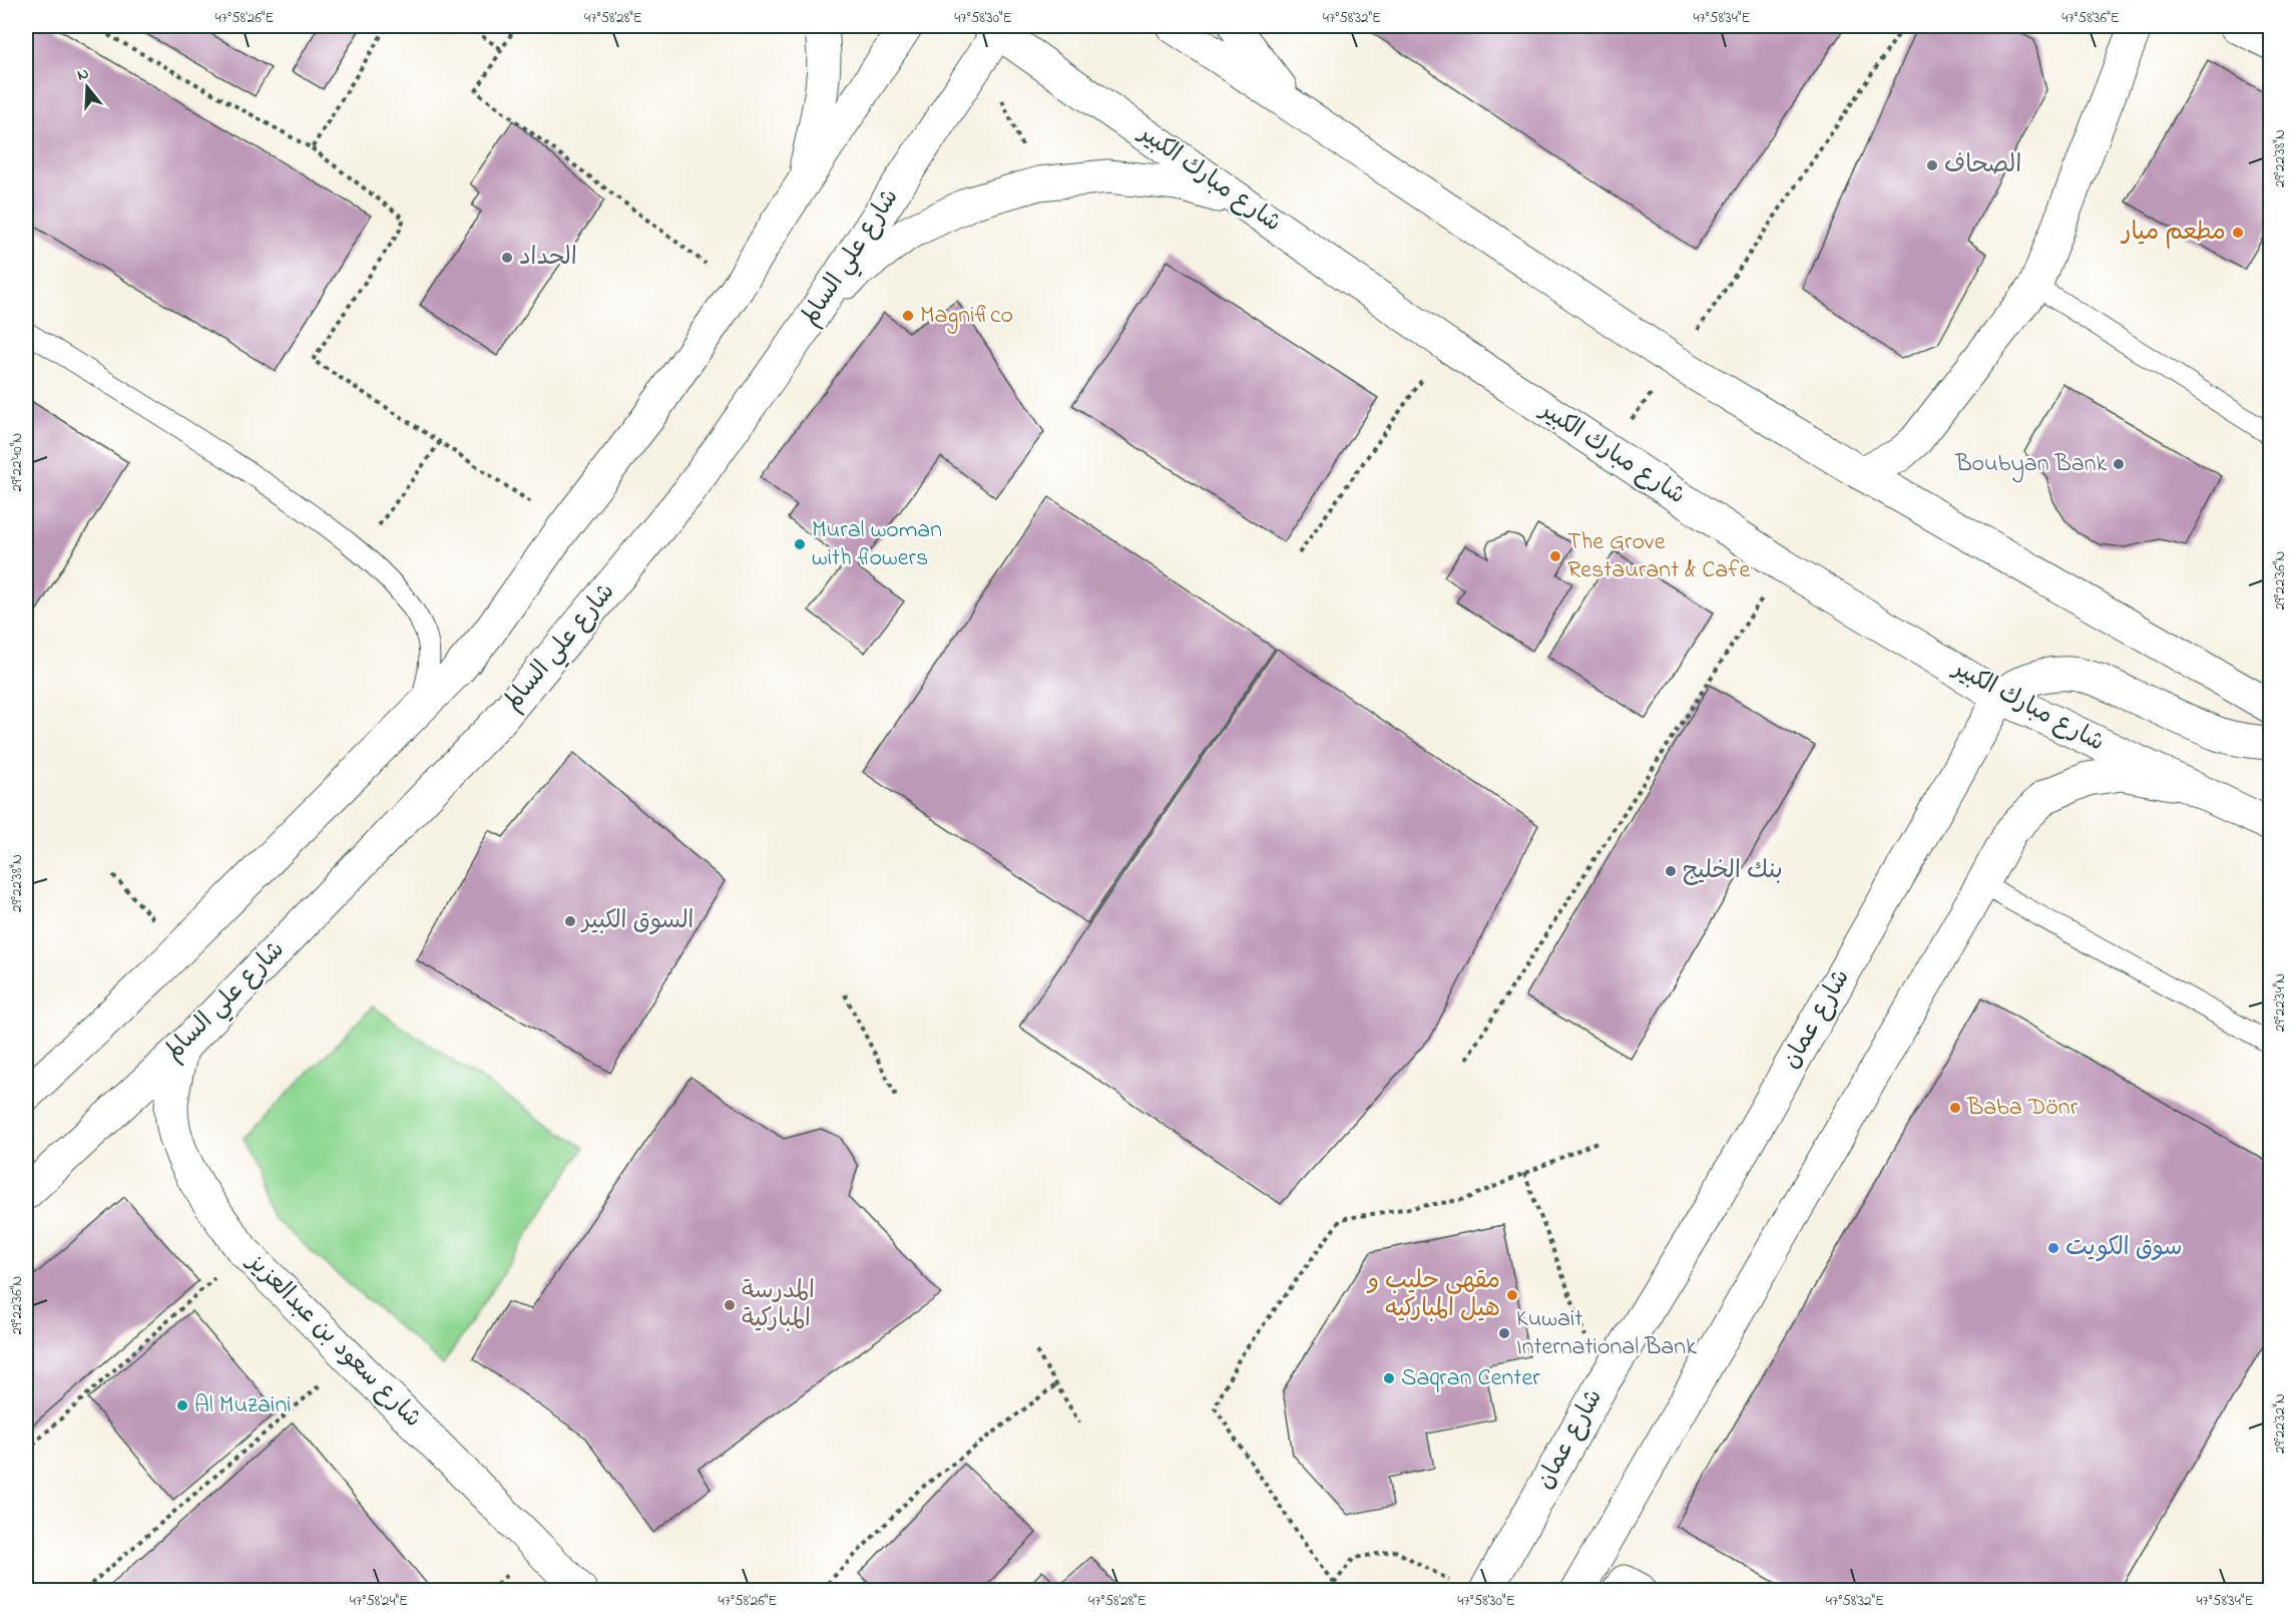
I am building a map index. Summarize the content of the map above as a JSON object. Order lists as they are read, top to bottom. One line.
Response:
{"streets":{"main road":["شارع مبارك الكبير","شارع علي السالم","شارع عمان","شارع سعود بن عبدالعزيز"]},"crossings":[["شارع مبارك الكبير","شارع علي السالم"],["شارع مبارك الكبير","شارع عمان"],["شارع علي السالم","شارع سعود بن عبدالعزيز"]],"places":["الصحاف","مطعم ميار","الحداد","Magnifico","Boubyan Bank","Mural woman with flowers","The Grove Restaurant & Cafe","بنك الخليج","السوق الكبير","Baba Dönr","سوق الكويت","مقهى حليب و هيل المباركيه","المدرسة المباركية","Kuwait International Bank","Saqran Center","Al Muzaini"],"north":"top","coordinates":["47°58'26\"E","47°58'28\"E","47°58'30\"E","47°58'32\"E","47°58'34\"E","47°58'36\"E","29°22'38\"N","29°22'40\"N","29°22'36\"N","29°22'34\"N","29°22'32\"N","47°58'24\"E"]}
